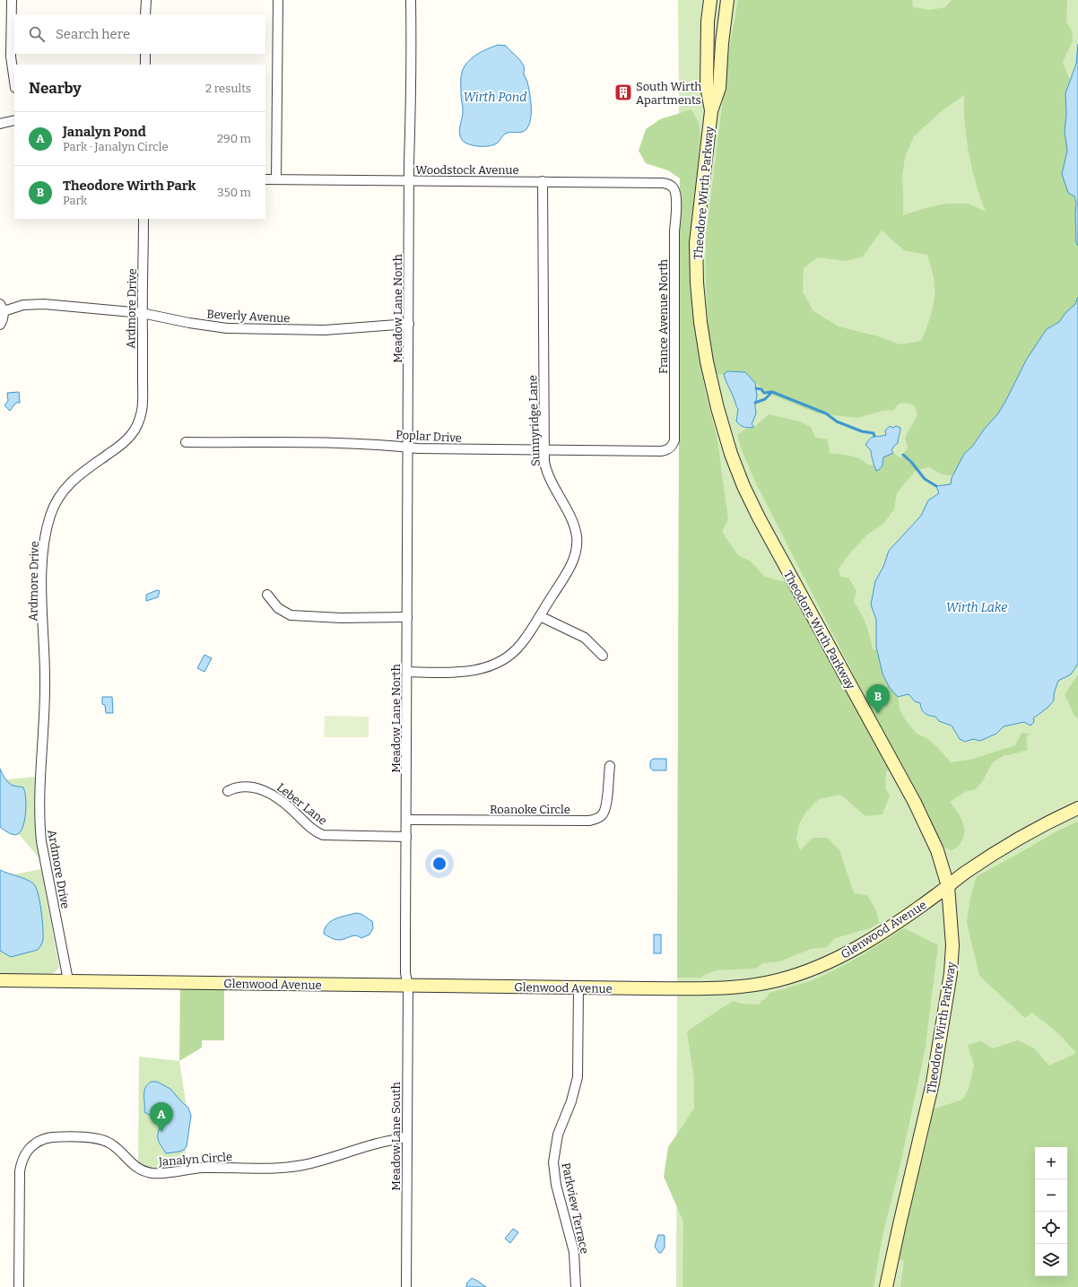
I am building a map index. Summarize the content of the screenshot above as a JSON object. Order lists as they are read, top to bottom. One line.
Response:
{"streets":{"street":["Woodstock Avenue","Theodore Wirth Parkway","Ardmore Drive","Meadow Lane North","Beverly Avenue","France Avenue North","Sunnyridge Lane","Poplar Drive","Leber Lane","Roanoke Circle","Glenwood Avenue","Meadow Lane South","Janalyn Circle","Parkview Terrace"]},"crossings":[["Woodstock Avenue","Meadow Lane North"],["Woodstock Avenue","France Avenue North"],["Woodstock Avenue","Sunnyridge Lane"],["Theodore Wirth Parkway","Glenwood Avenue"],["Ardmore Drive","Beverly Avenue"],["Ardmore Drive","Glenwood Avenue"],["Meadow Lane North","Beverly Avenue"],["Meadow Lane North","Sunnyridge Lane"],["Meadow Lane North","Poplar Drive"],["Meadow Lane North","Leber Lane"],["Meadow Lane North","Roanoke Circle"],["France Avenue North","Poplar Drive"],["Sunnyridge Lane","Poplar Drive"],["Glenwood Avenue","Meadow Lane South"],["Glenwood Avenue","Parkview Terrace"],["Meadow Lane South","Janalyn Circle"]],"water":["Wirth Pond","Wirth Lake"],"places":{"building":["South Wirth Apartments"]},"page":{"search":"Search here","heading":["Nearby","2 results"],"list":[{"mark":"A","name":"Janalyn Pond","note":"Park · Janalyn Circle","value":"290 m"},{"mark":"B","name":"Theodore Wirth Park","note":"Park","value":"350 m"}],"pins":["B","A"],"map_buttons":["+","−"]}}
